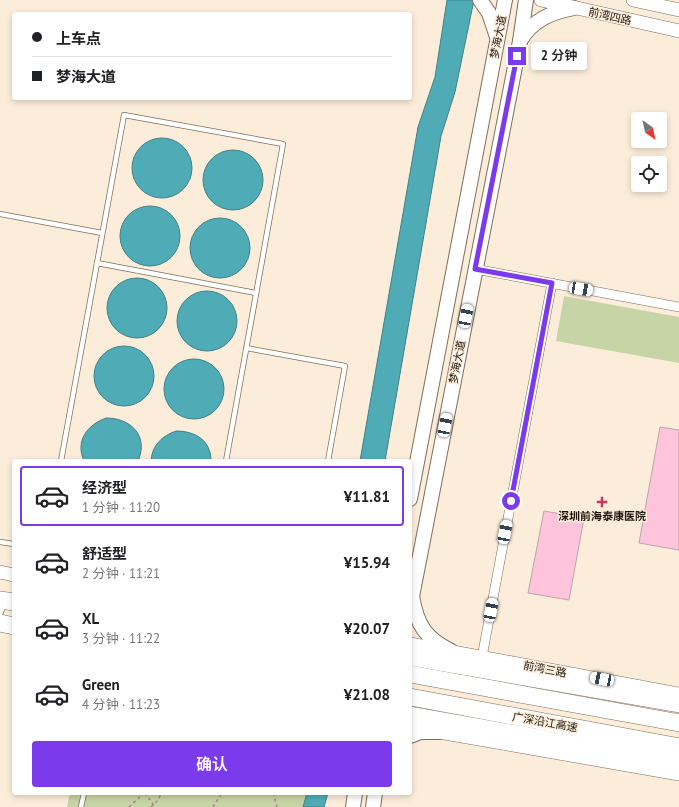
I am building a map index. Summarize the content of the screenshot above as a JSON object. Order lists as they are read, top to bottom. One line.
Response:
{"streets":{"highway":["广深沿江高速"],"main road":["前湾四路","梦海大道","前湾三路"]},"places":{"health":["深圳前海泰康医院"]},"north":"bottom right","page":{"banner":["上车点","梦海大道"],"bubble":"2 分钟","list":[{"name":"经济型","note":"1 分钟 · 11:20","value":"¥11.81"},{"name":"舒适型","note":"2 分钟 · 11:21","value":"¥15.94"},{"name":"XL","note":"3 分钟 · 11:22","value":"¥20.07"},{"name":"Green","note":"4 分钟 · 11:23","value":"¥21.08"}],"buttons":"确认"}}
